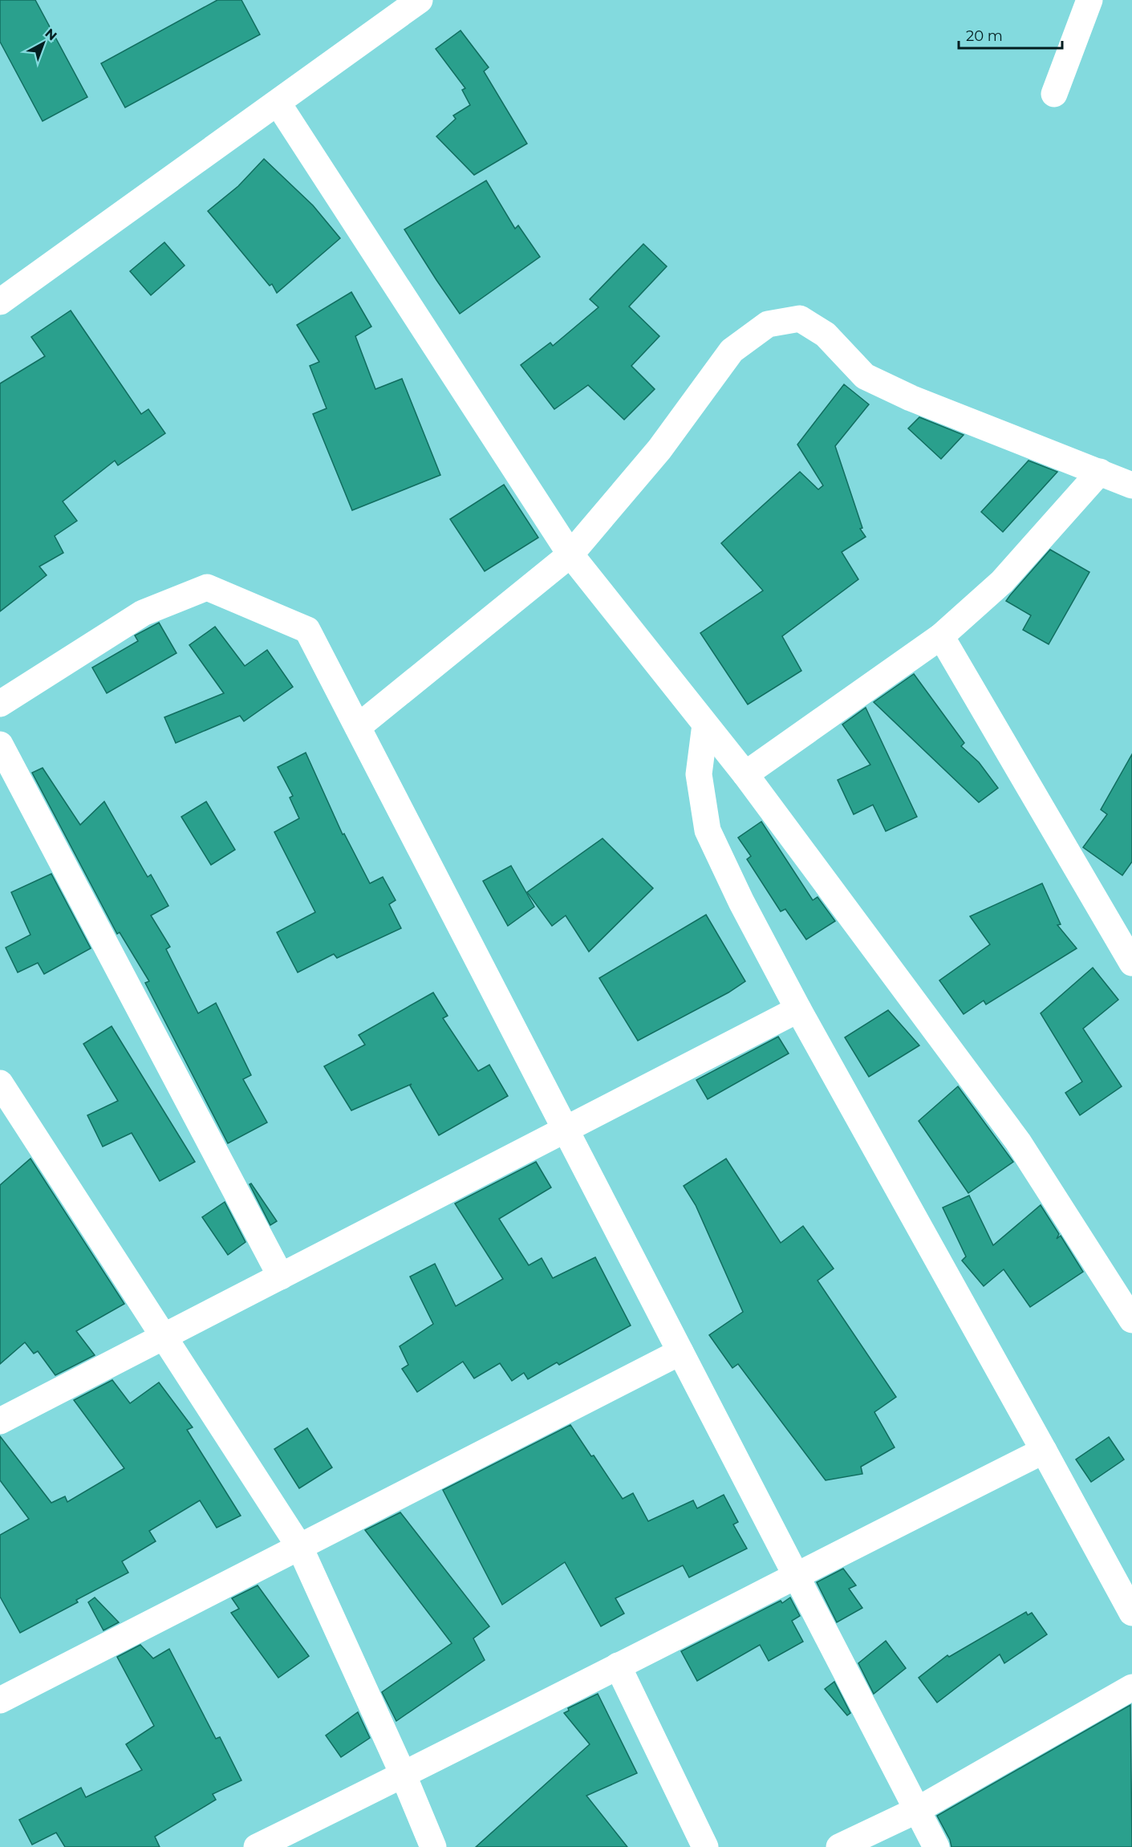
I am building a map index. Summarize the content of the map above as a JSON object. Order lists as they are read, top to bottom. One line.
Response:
{"scale_bar":"20 m","north":"top right"}
